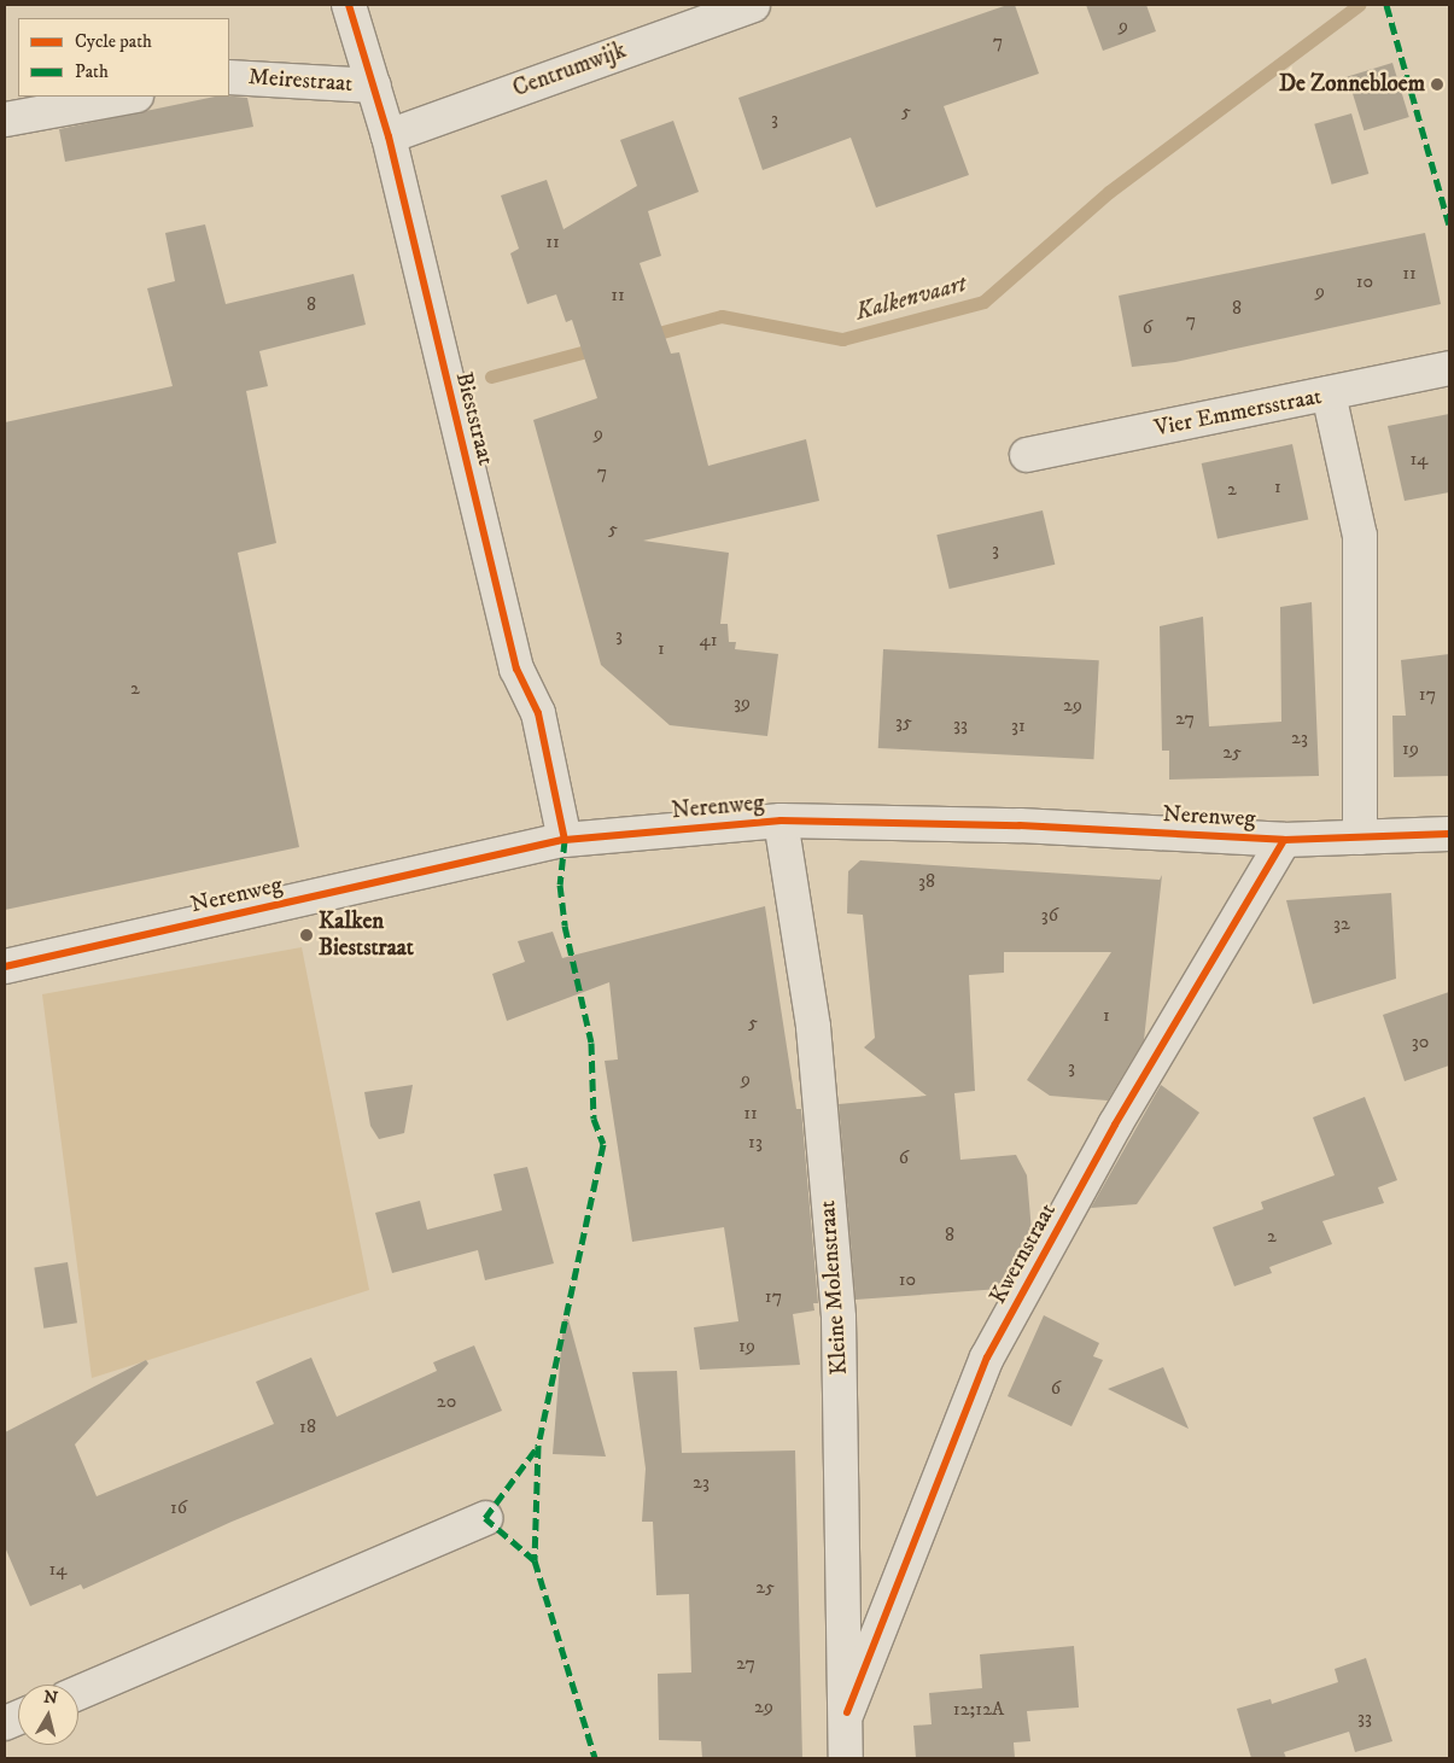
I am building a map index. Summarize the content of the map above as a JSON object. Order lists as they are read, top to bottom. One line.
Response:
{"streets":{"street":["Centrumwijk","Meirestraat","Vier Emmersstraat","Bieststraat","Nerenweg","Kwernstraat","Kleine Molenstraat"]},"crossings":[["Centrumwijk","Bieststraat"],["Meirestraat","Bieststraat"],["Bieststraat","Nerenweg"],["Nerenweg","Kwernstraat"],["Nerenweg","Kleine Molenstraat"],["Kwernstraat","Kleine Molenstraat"]],"water":["Kalkenvaart"],"places":["De Zonnebloem","Kalken Bieststraat"],"house_numbers":["9","7","5","3","11","11","10","9","11","8","8","7","6","9","14","7","1","2","5","3","3","41","1","2","17","39","29","27","35","33","31","23","19","25","38","36","32","1","5","30","3","9","11","13","6","8","2","10","17","19","6","20","18","23","16","14","25","27","29","12;12A","33"],"legend":["Cycle path","Path"],"north":"top"}
